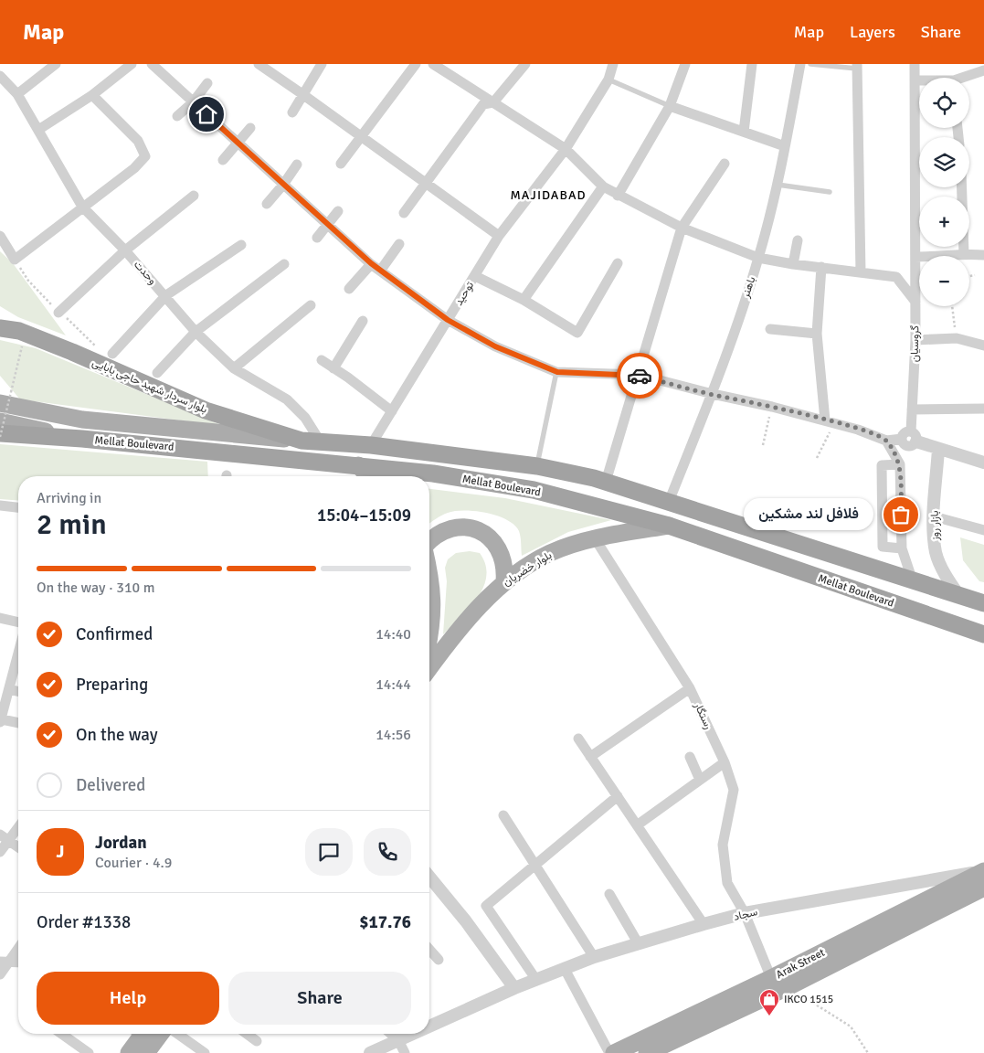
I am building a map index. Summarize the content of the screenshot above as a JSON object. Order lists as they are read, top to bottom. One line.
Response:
{"streets":{"highway":["بلوار سردار شهید حاجی بابایی","Mellat Boulevard"],"main road":["بلوار خضریان","Arak Street"],"street":["وحدت","باهنر","توحید","گروسیان","بازار روز","رستگار","سجاد"]},"crossings":[["وحدت","Mellat Boulevard"],["باهنر","Mellat Boulevard"],["توحید","Mellat Boulevard"],["بلوار سردار شهید حاجی بابایی","Mellat Boulevard"],["Mellat Boulevard","بازار روز"],["Mellat Boulevard","بلوار خضریان"],["بلوار خضریان","رستگار"],["رستگار","سجاد"],["رستگار","Arak Street"],["سجاد","Arak Street"]],"districts":["MAJIDABAD"],"places":{"other":["فلافل لند مشکین"],"shop":["IKCO 1515"]},"page":{"header":"Map","nav":["Map","Layers","Share"],"map_buttons":["+","−"],"heading":["2 min","Arriving in","15:04–15:09"],"panel":["Jordan","Courier · 4.9","Order #1338","$17.76"],"bubble":"فلافل لند مشکین","bar":"On the way · 310 m","list":[["Confirmed","14:40"],["Preparing","14:44"],["On the way","14:56"],"Delivered"],"round":"J","buttons":["Help","Share"]}}
